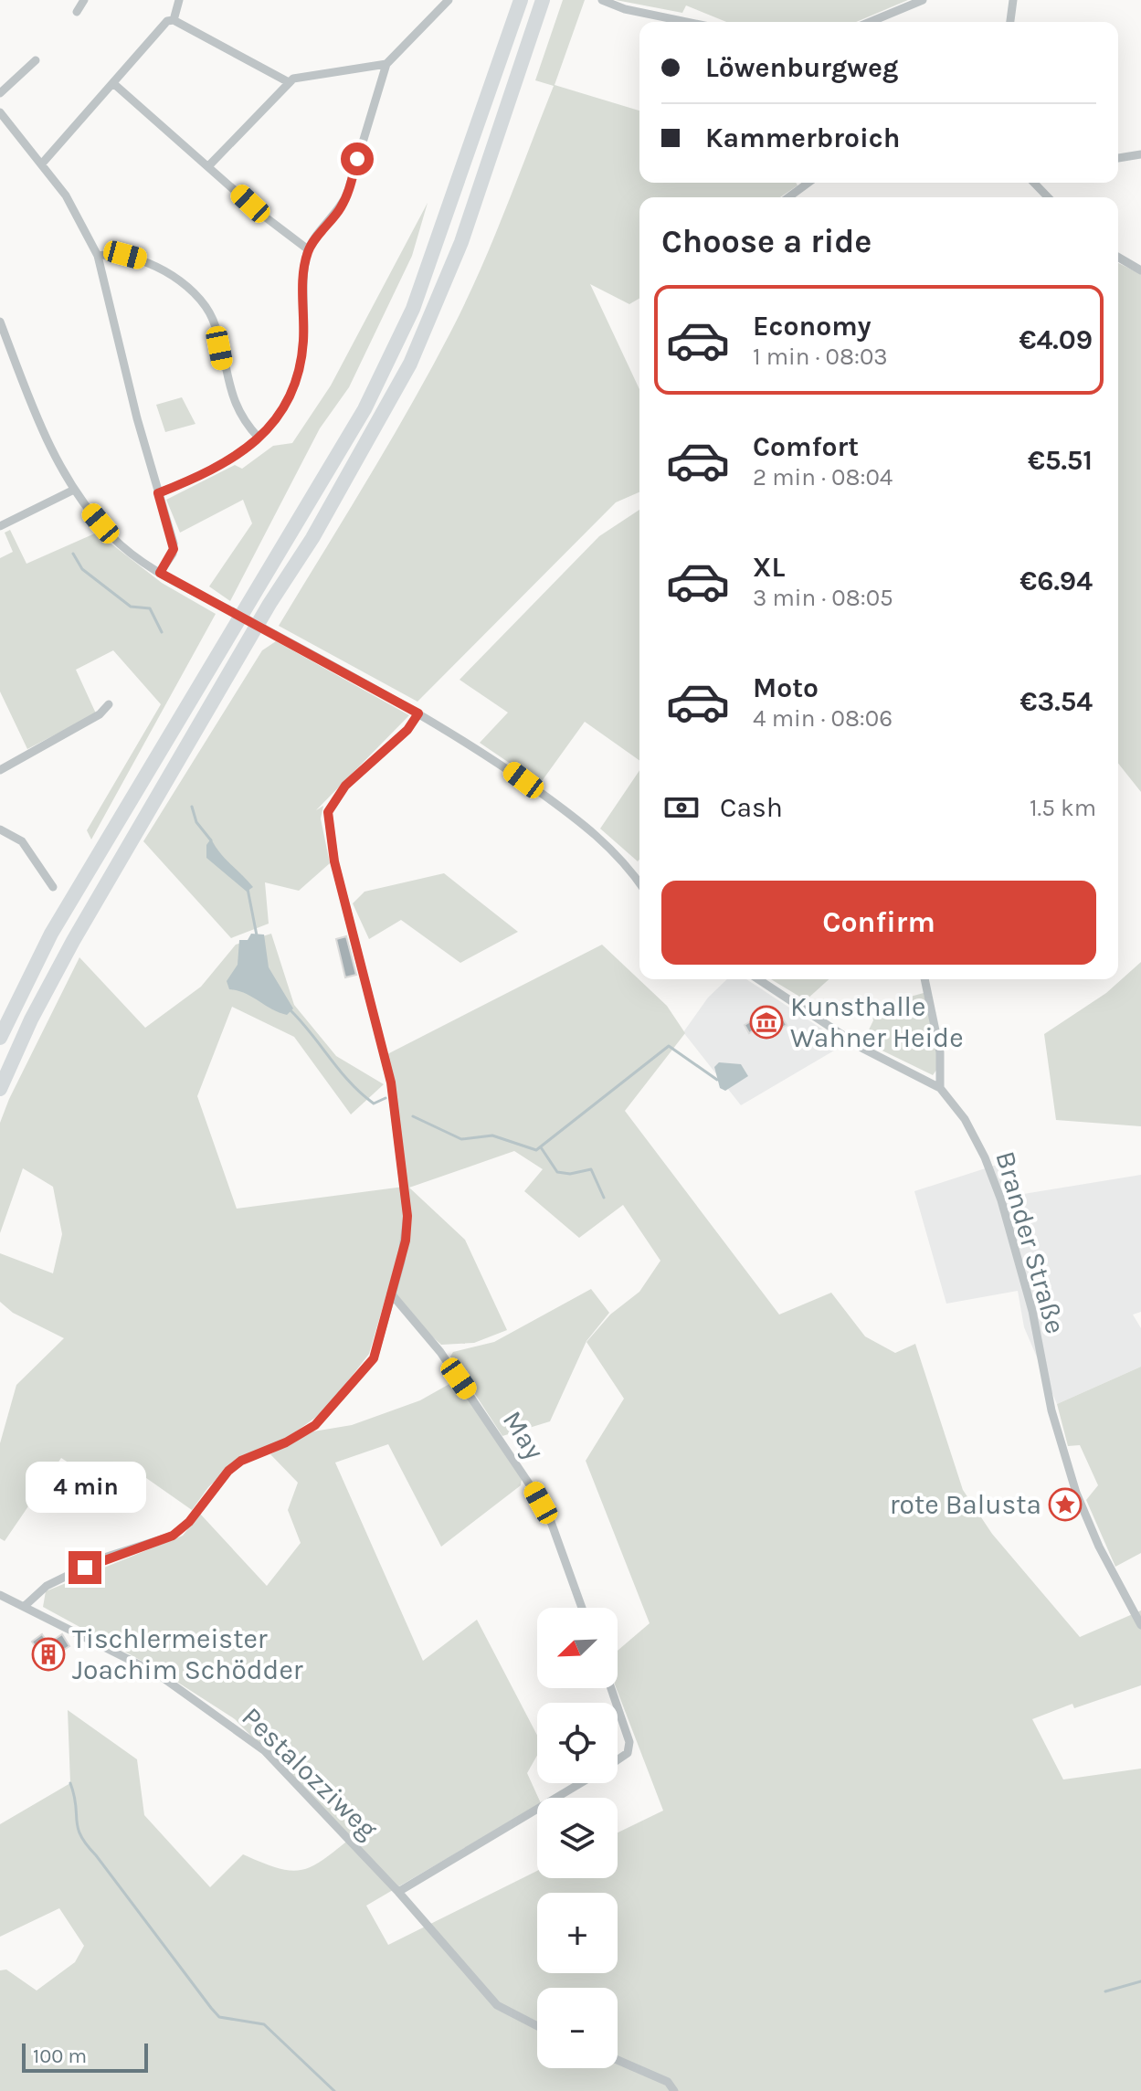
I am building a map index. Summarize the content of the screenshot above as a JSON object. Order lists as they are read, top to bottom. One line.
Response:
{"streets":{"street":["Brander Straße","May","Pestalozziweg"]},"places":{"museum":["Kunsthalle Wahner Heide"],"place":["rote Balusta"],"building":["Tischlermeister Joachim Schödder"]},"scale_bar":"100 m","north":"bottom left","page":{"banner":["Löwenburgweg","Kammerbroich"],"heading":"Choose a ride","list":[{"name":"Economy","note":"1 min · 08:03","value":"€4.09"},{"name":"Comfort","note":"2 min · 08:04","value":"€5.51"},{"name":"XL","note":"3 min · 08:05","value":"€6.94"},{"name":"Moto","note":"4 min · 08:06","value":"€3.54"}],"pay":["Cash","1.5 km"],"buttons":"Confirm","bubble":"4 min","map_buttons":["+","−"],"scale":"100 m"}}
